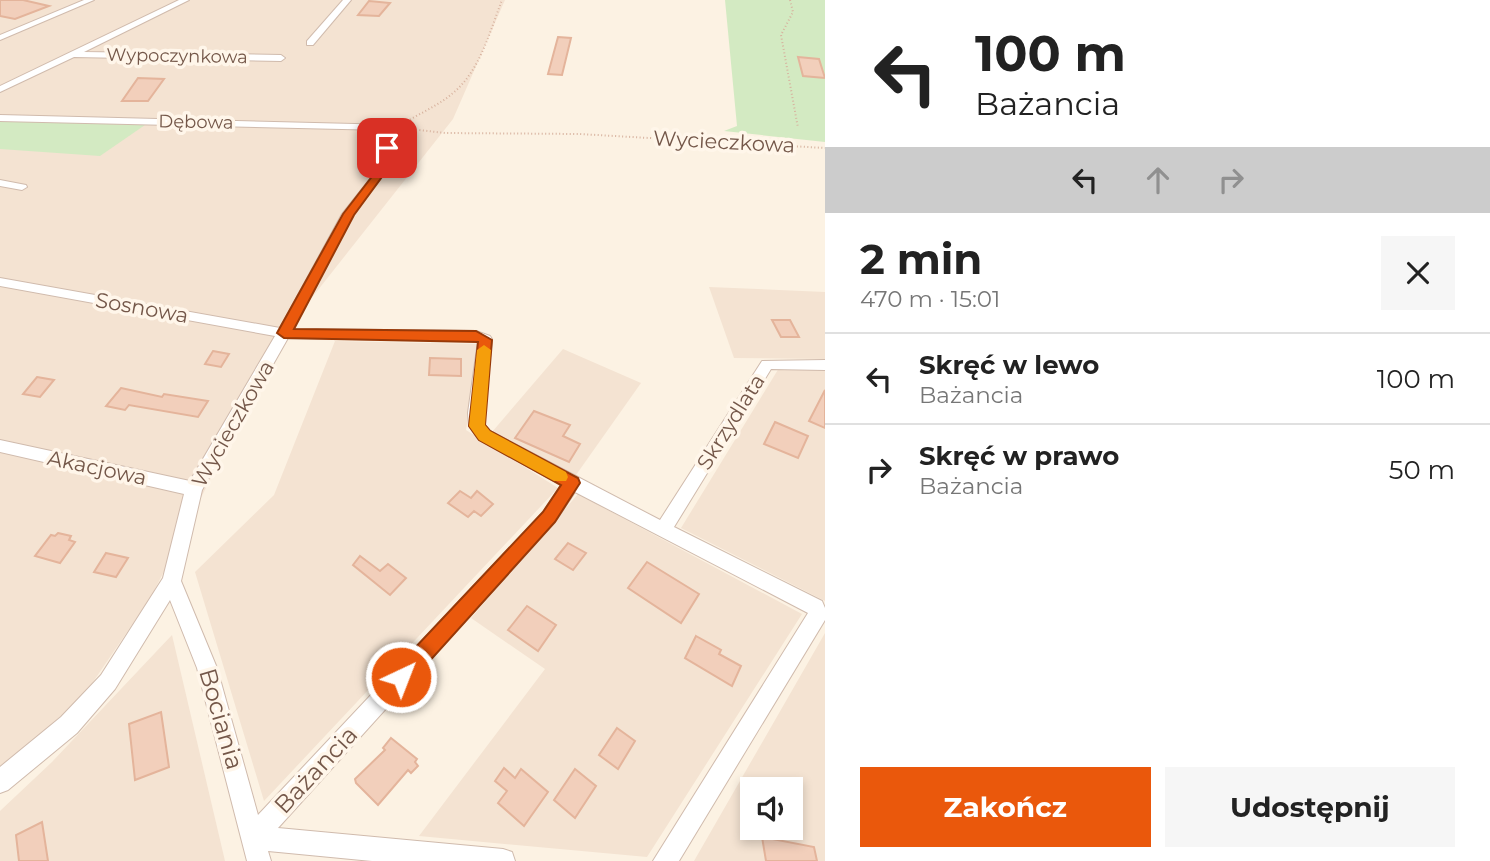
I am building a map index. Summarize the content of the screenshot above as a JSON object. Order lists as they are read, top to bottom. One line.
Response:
{"streets":{"street":["Wypoczynkowa","Dębowa","Wycieczkowa","Sosnowa","Skrzydlata","Akacjowa","Bociania","Bażancia"]},"crossings":[["Dębowa","Wycieczkowa"],["Wycieczkowa","Sosnowa"],["Wycieczkowa","Akacjowa"],["Wycieczkowa","Bociania"],["Bociania","Bażancia"]],"page":{"turn":["100 m","Bażancia"],"heading":["2 min","470 m · 15:01"],"list":[{"name":"Skręć w lewo","note":"Bażancia","value":"100 m"},{"name":"Skręć w prawo","note":"Bażancia","value":"50 m"}],"buttons":["Zakończ","Udostępnij"]}}
